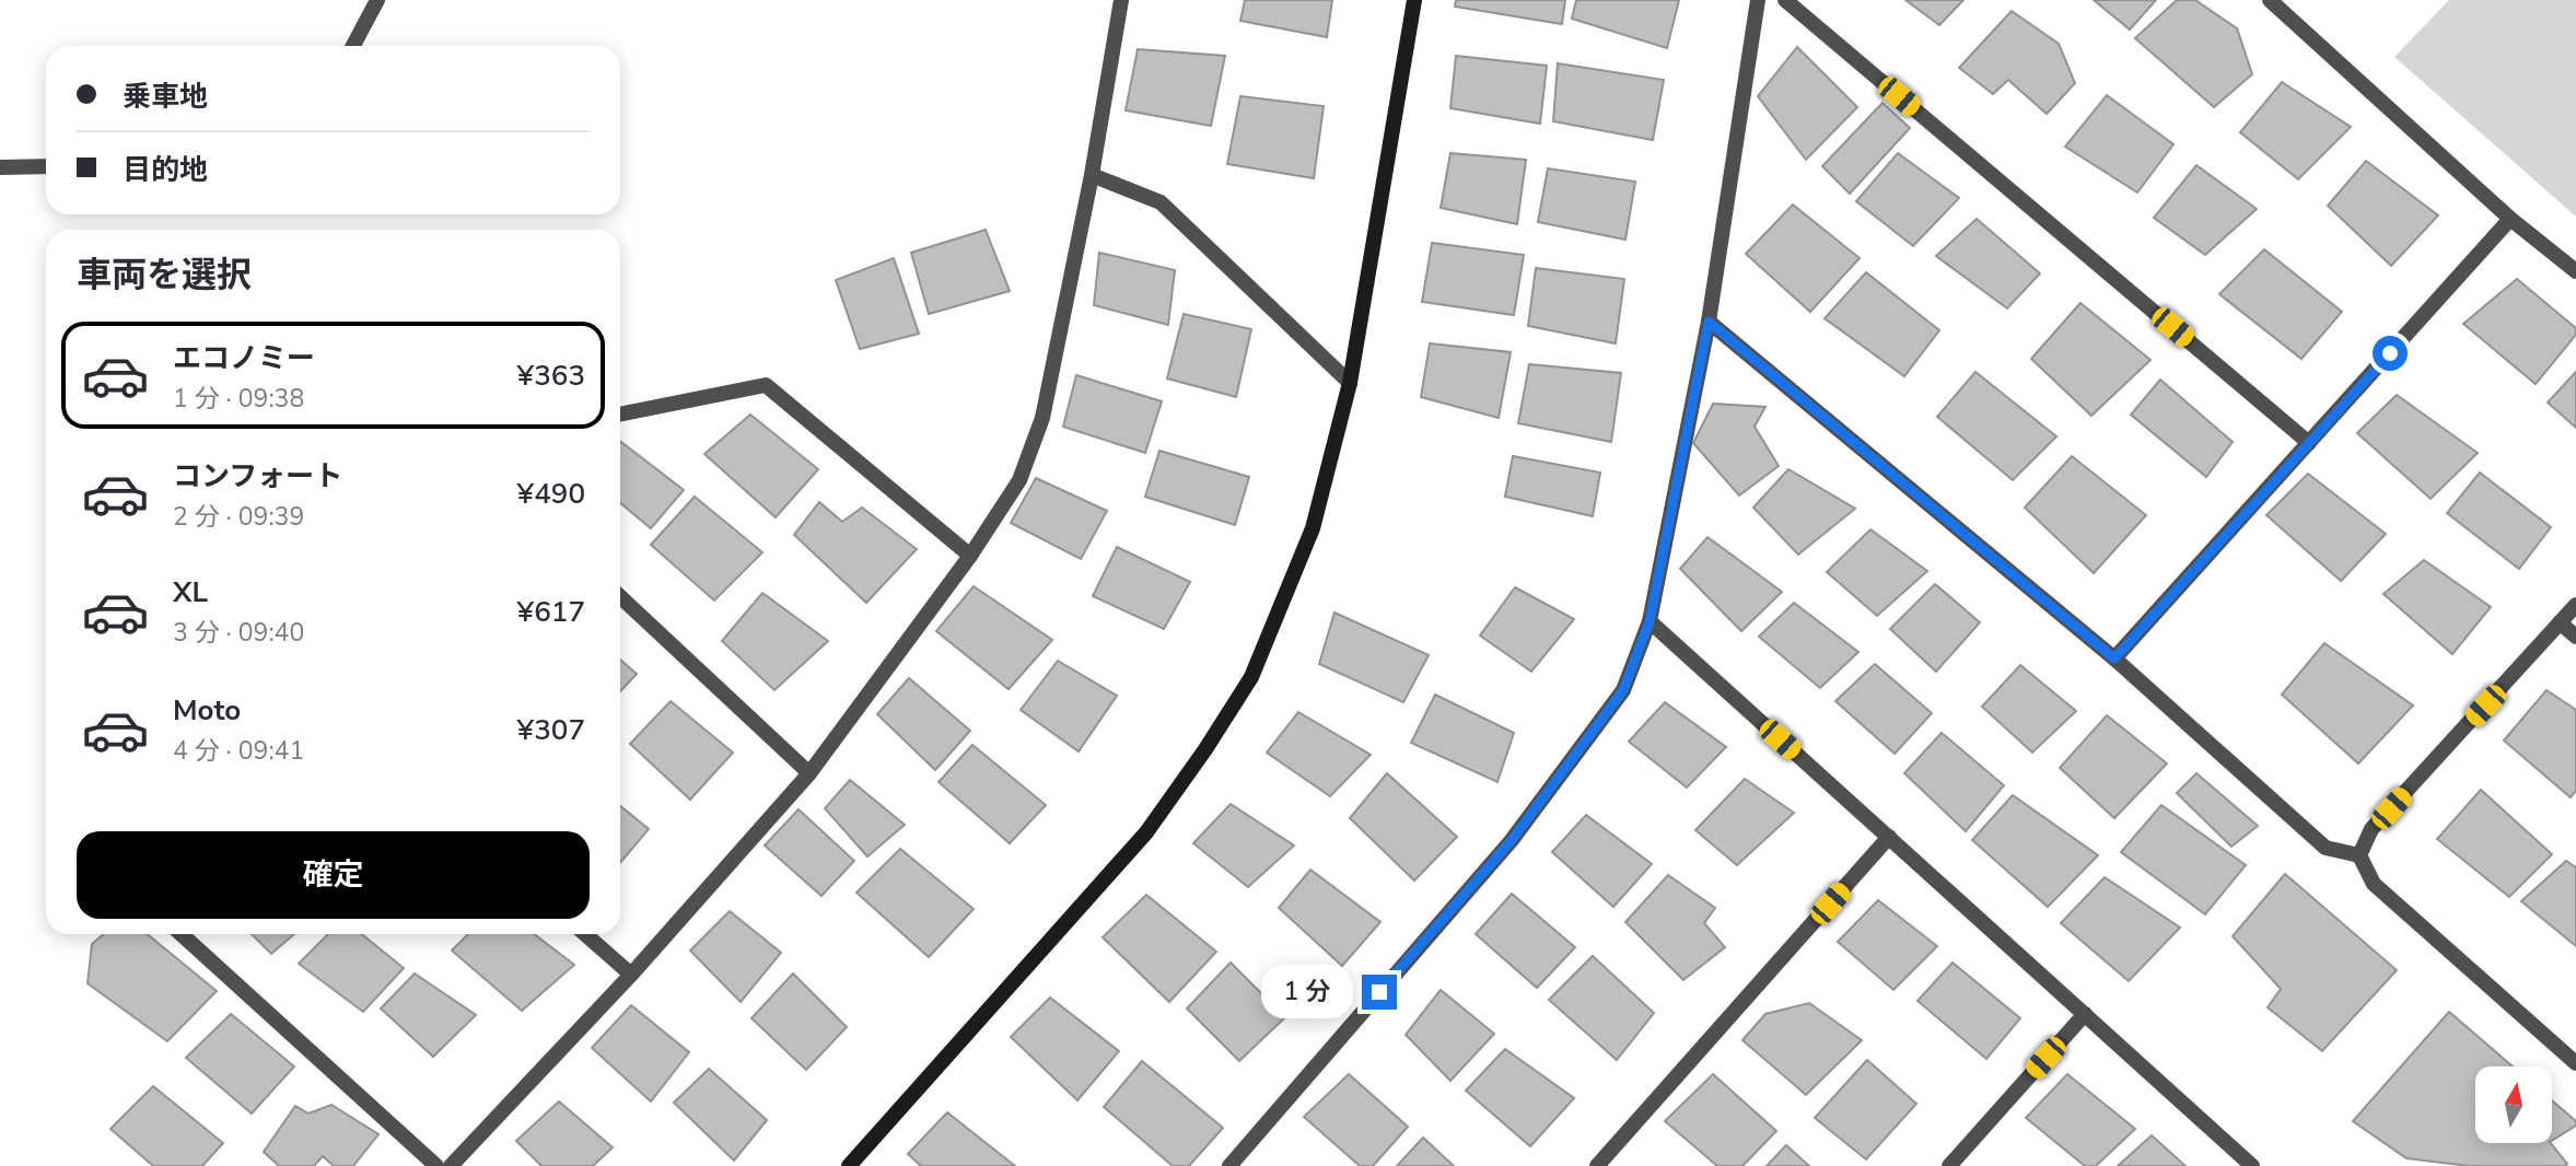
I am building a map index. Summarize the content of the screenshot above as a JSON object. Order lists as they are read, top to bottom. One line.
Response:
{"north":"top","page":{"banner":["乗車地","目的地"],"heading":"車両を選択","list":[{"name":"エコノミー","note":"1 分 · 09:38","value":"¥363"},{"name":"コンフォート","note":"2 分 · 09:39","value":"¥490"},{"name":"XL","note":"3 分 · 09:40","value":"¥617"},{"name":"Moto","note":"4 分 · 09:41","value":"¥307"}],"buttons":"確定","bubble":"1 分"}}
